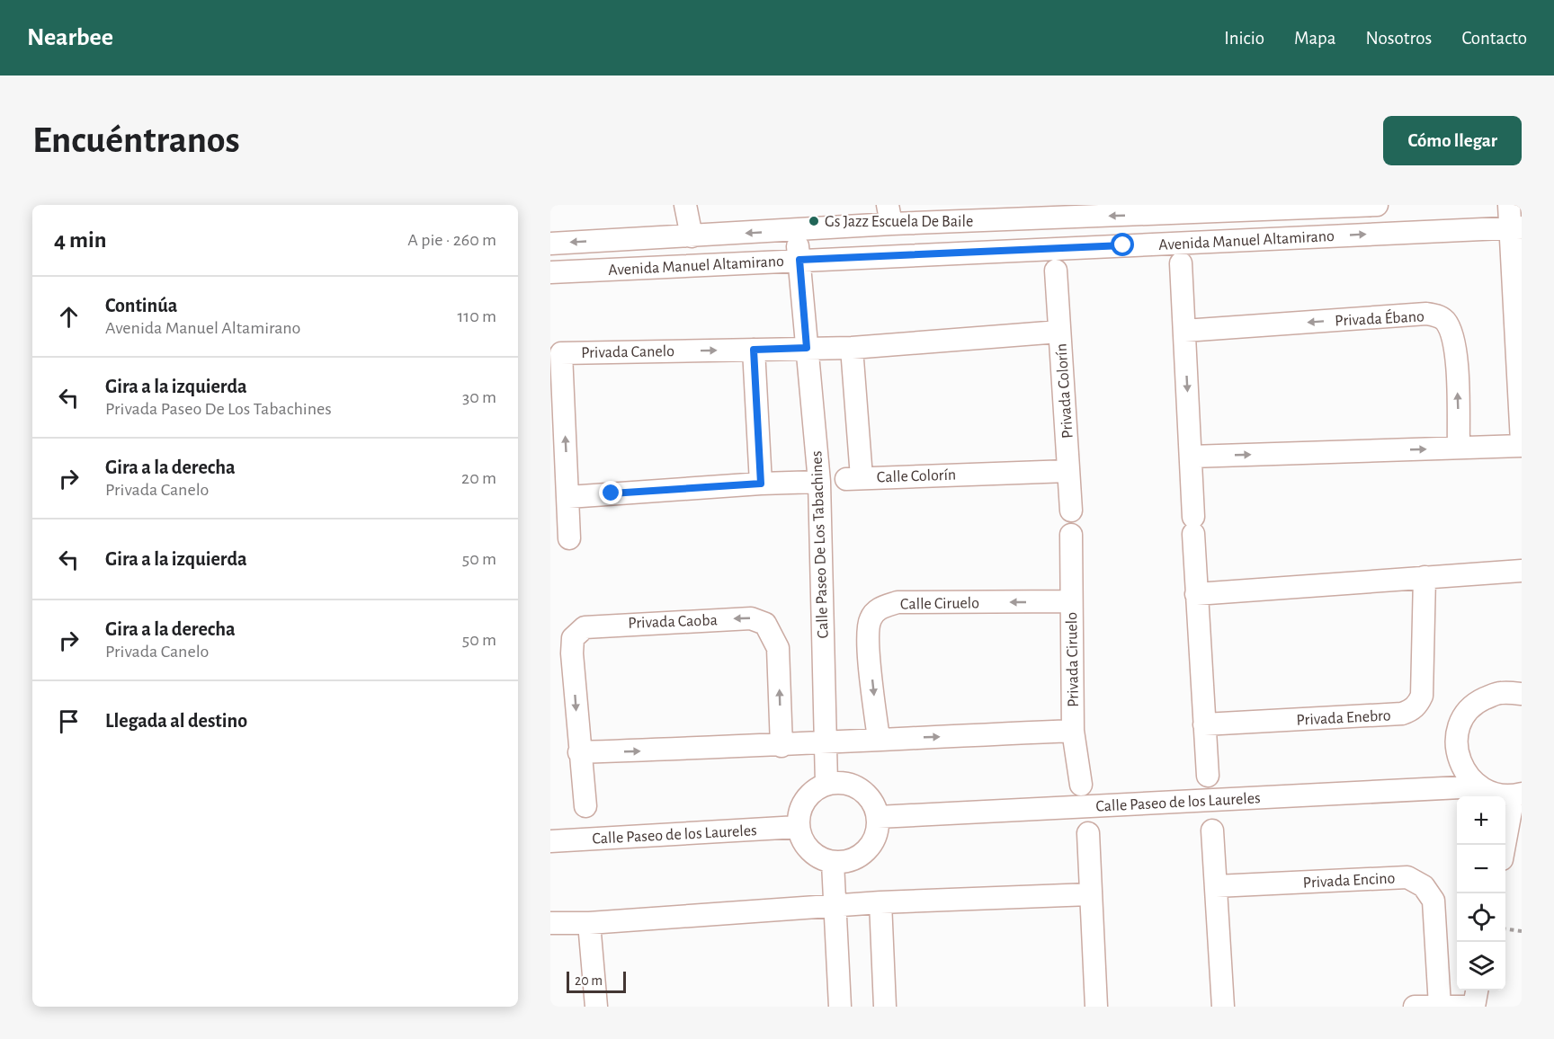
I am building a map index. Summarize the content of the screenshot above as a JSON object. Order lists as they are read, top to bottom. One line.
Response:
{"streets":{"street":["Avenida Manuel Altamirano","Privada Ébano","Privada Canelo","Privada Colorín","Calle Colorín","Calle Paseo De Los Tabachines","Calle Ciruelo","Privada Caoba","Privada Ciruelo","Privada Enebro","Calle Paseo de los Laureles","Privada Encino"]},"crossings":[["Avenida Manuel Altamirano","Calle Paseo De Los Tabachines"],["Privada Canelo","Calle Paseo De Los Tabachines"],["Privada Colorín","Calle Colorín"],["Calle Paseo De Los Tabachines","Calle Paseo de los Laureles"],["Calle Ciruelo","Privada Ciruelo"]],"places":["Gs Jazz Escuela De Baile"],"scale_bar":"20 m","page":{"header":"Nearbee","nav":["Inicio","Mapa","Nosotros","Contacto"],"buttons":"Cómo llegar","title":"Encuéntranos","heading":["4 min","A pie · 260 m"],"list":[["Continúa","Avenida Manuel Altamirano","110 m"],["Gira a la izquierda","Privada Paseo De Los Tabachines","30 m"],["Gira a la derecha","Privada Canelo","20 m"],["Gira a la izquierda","50 m"],["Gira a la derecha","Privada Canelo","50 m"],"Llegada al destino"],"map_buttons":["+","−"],"scale":"20 m"}}
